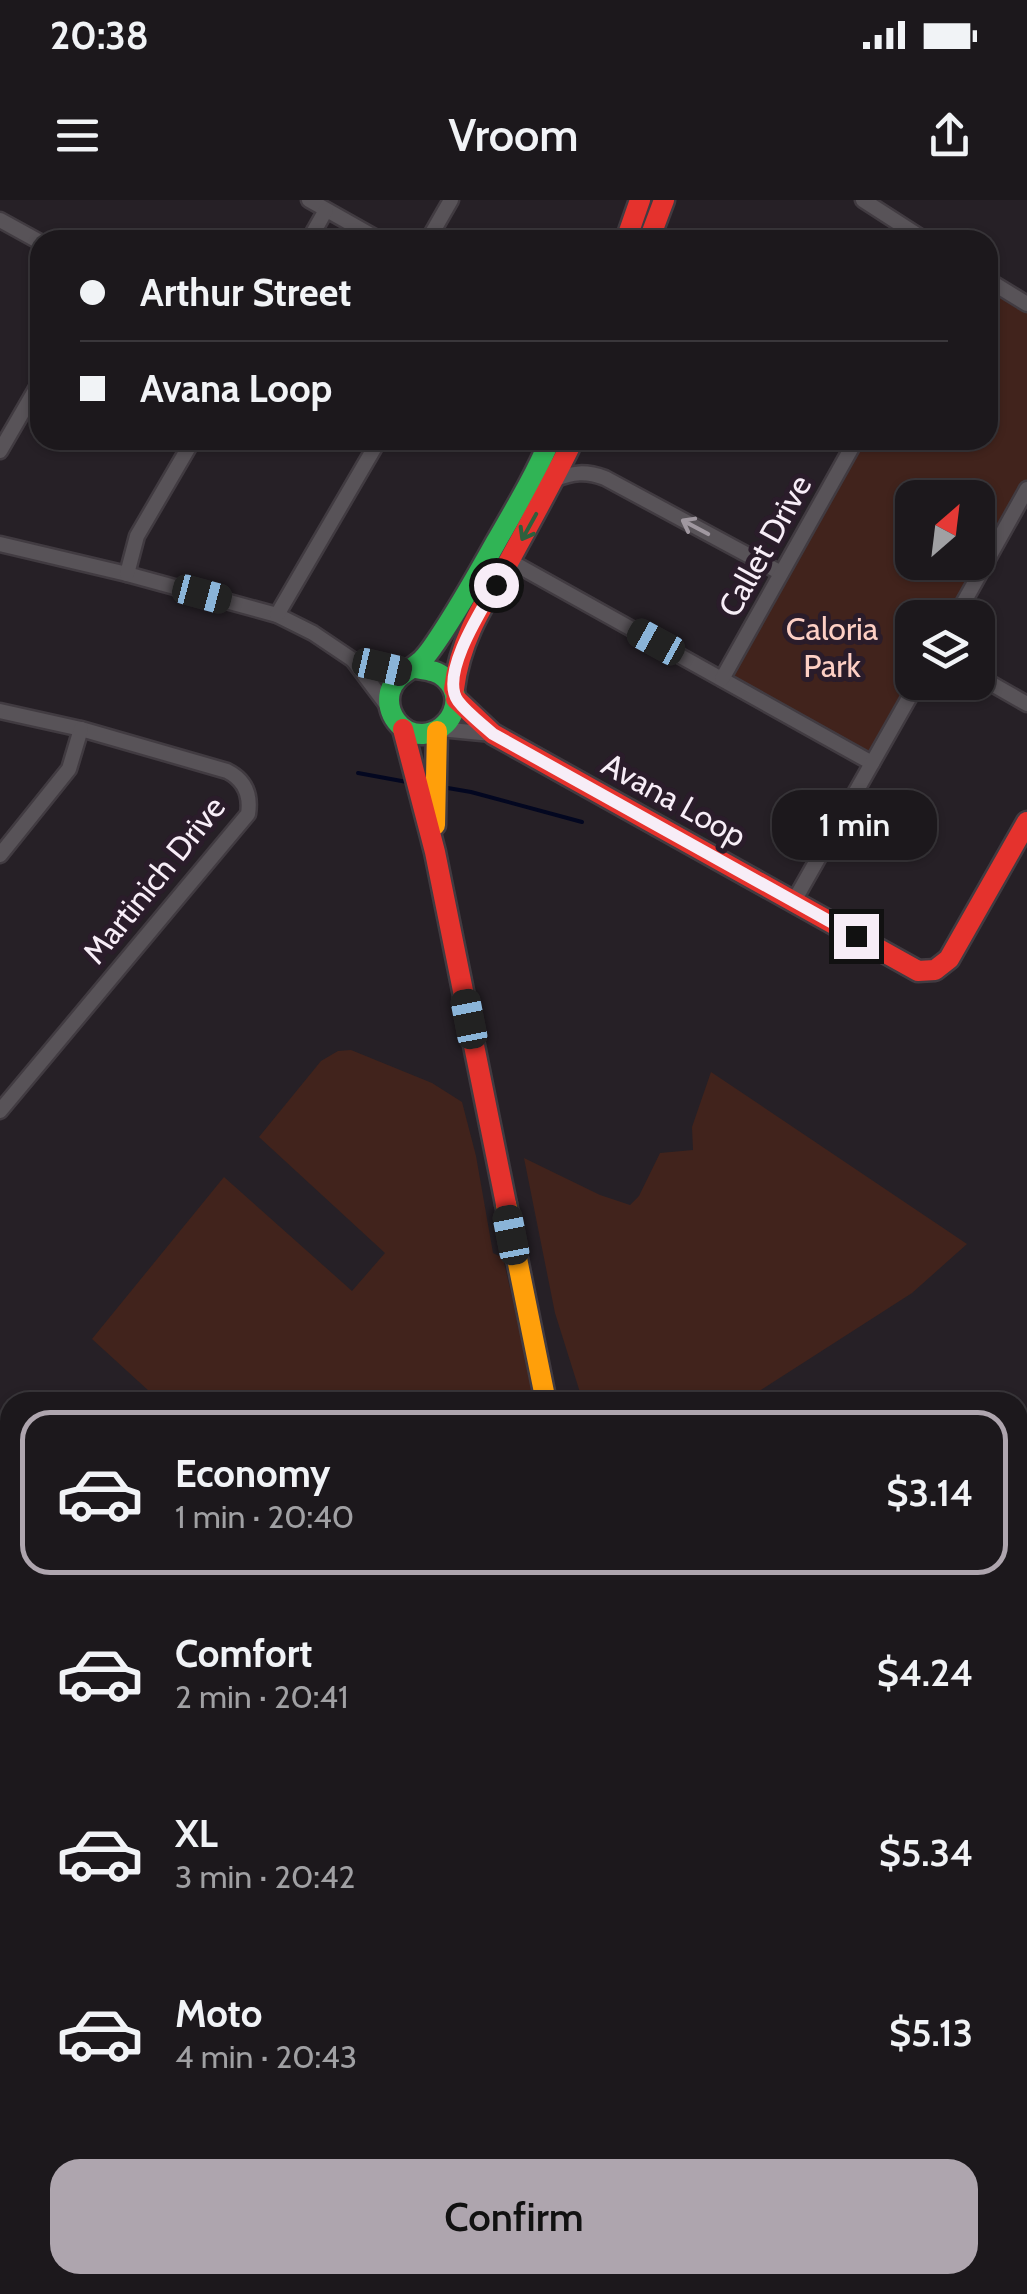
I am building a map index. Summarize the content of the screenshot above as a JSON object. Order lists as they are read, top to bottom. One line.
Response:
{"streets":{"street":["Callet Drive","Avana Loop","Martinich Drive"]},"parks":["Caloria Park"],"north":"top right","page":{"status":"20:38","header":"Vroom","banner":["Arthur Street","Avana Loop"],"bubble":"1 min","list":[{"name":"Economy","note":"1 min · 20:40","value":"$3.14"},{"name":"Comfort","note":"2 min · 20:41","value":"$4.24"},{"name":"XL","note":"3 min · 20:42","value":"$5.34"},{"name":"Moto","note":"4 min · 20:43","value":"$5.13"}],"buttons":"Confirm"}}
